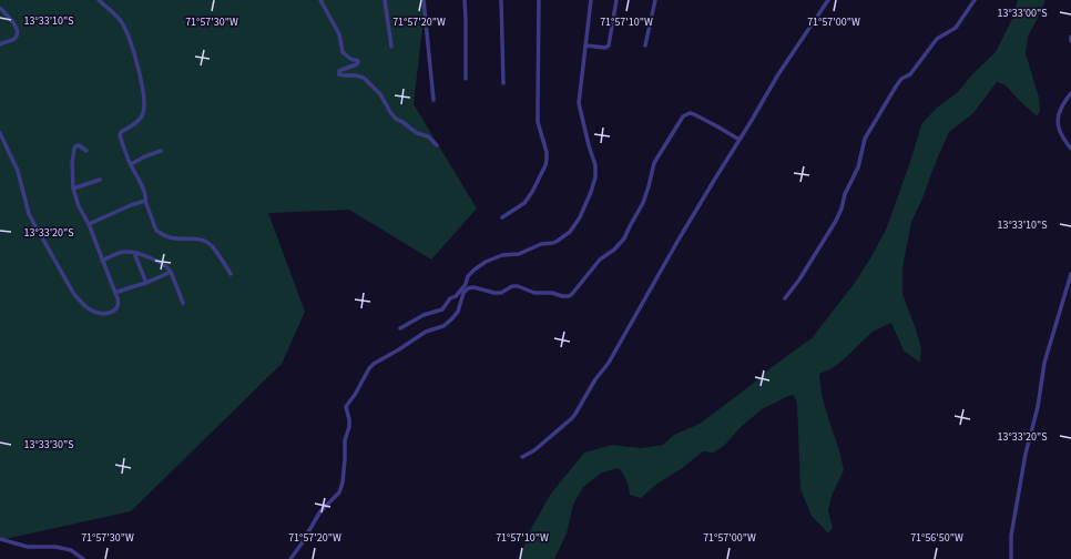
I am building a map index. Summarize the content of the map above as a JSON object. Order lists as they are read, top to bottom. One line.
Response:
{"coordinates":["13°33'00\"S","13°33'10\"S","71°57'30\"W","71°57'20\"W","71°57'10\"W","71°57'00\"W","13°33'20\"S","13°33'30\"S","71°56'50\"W"]}
